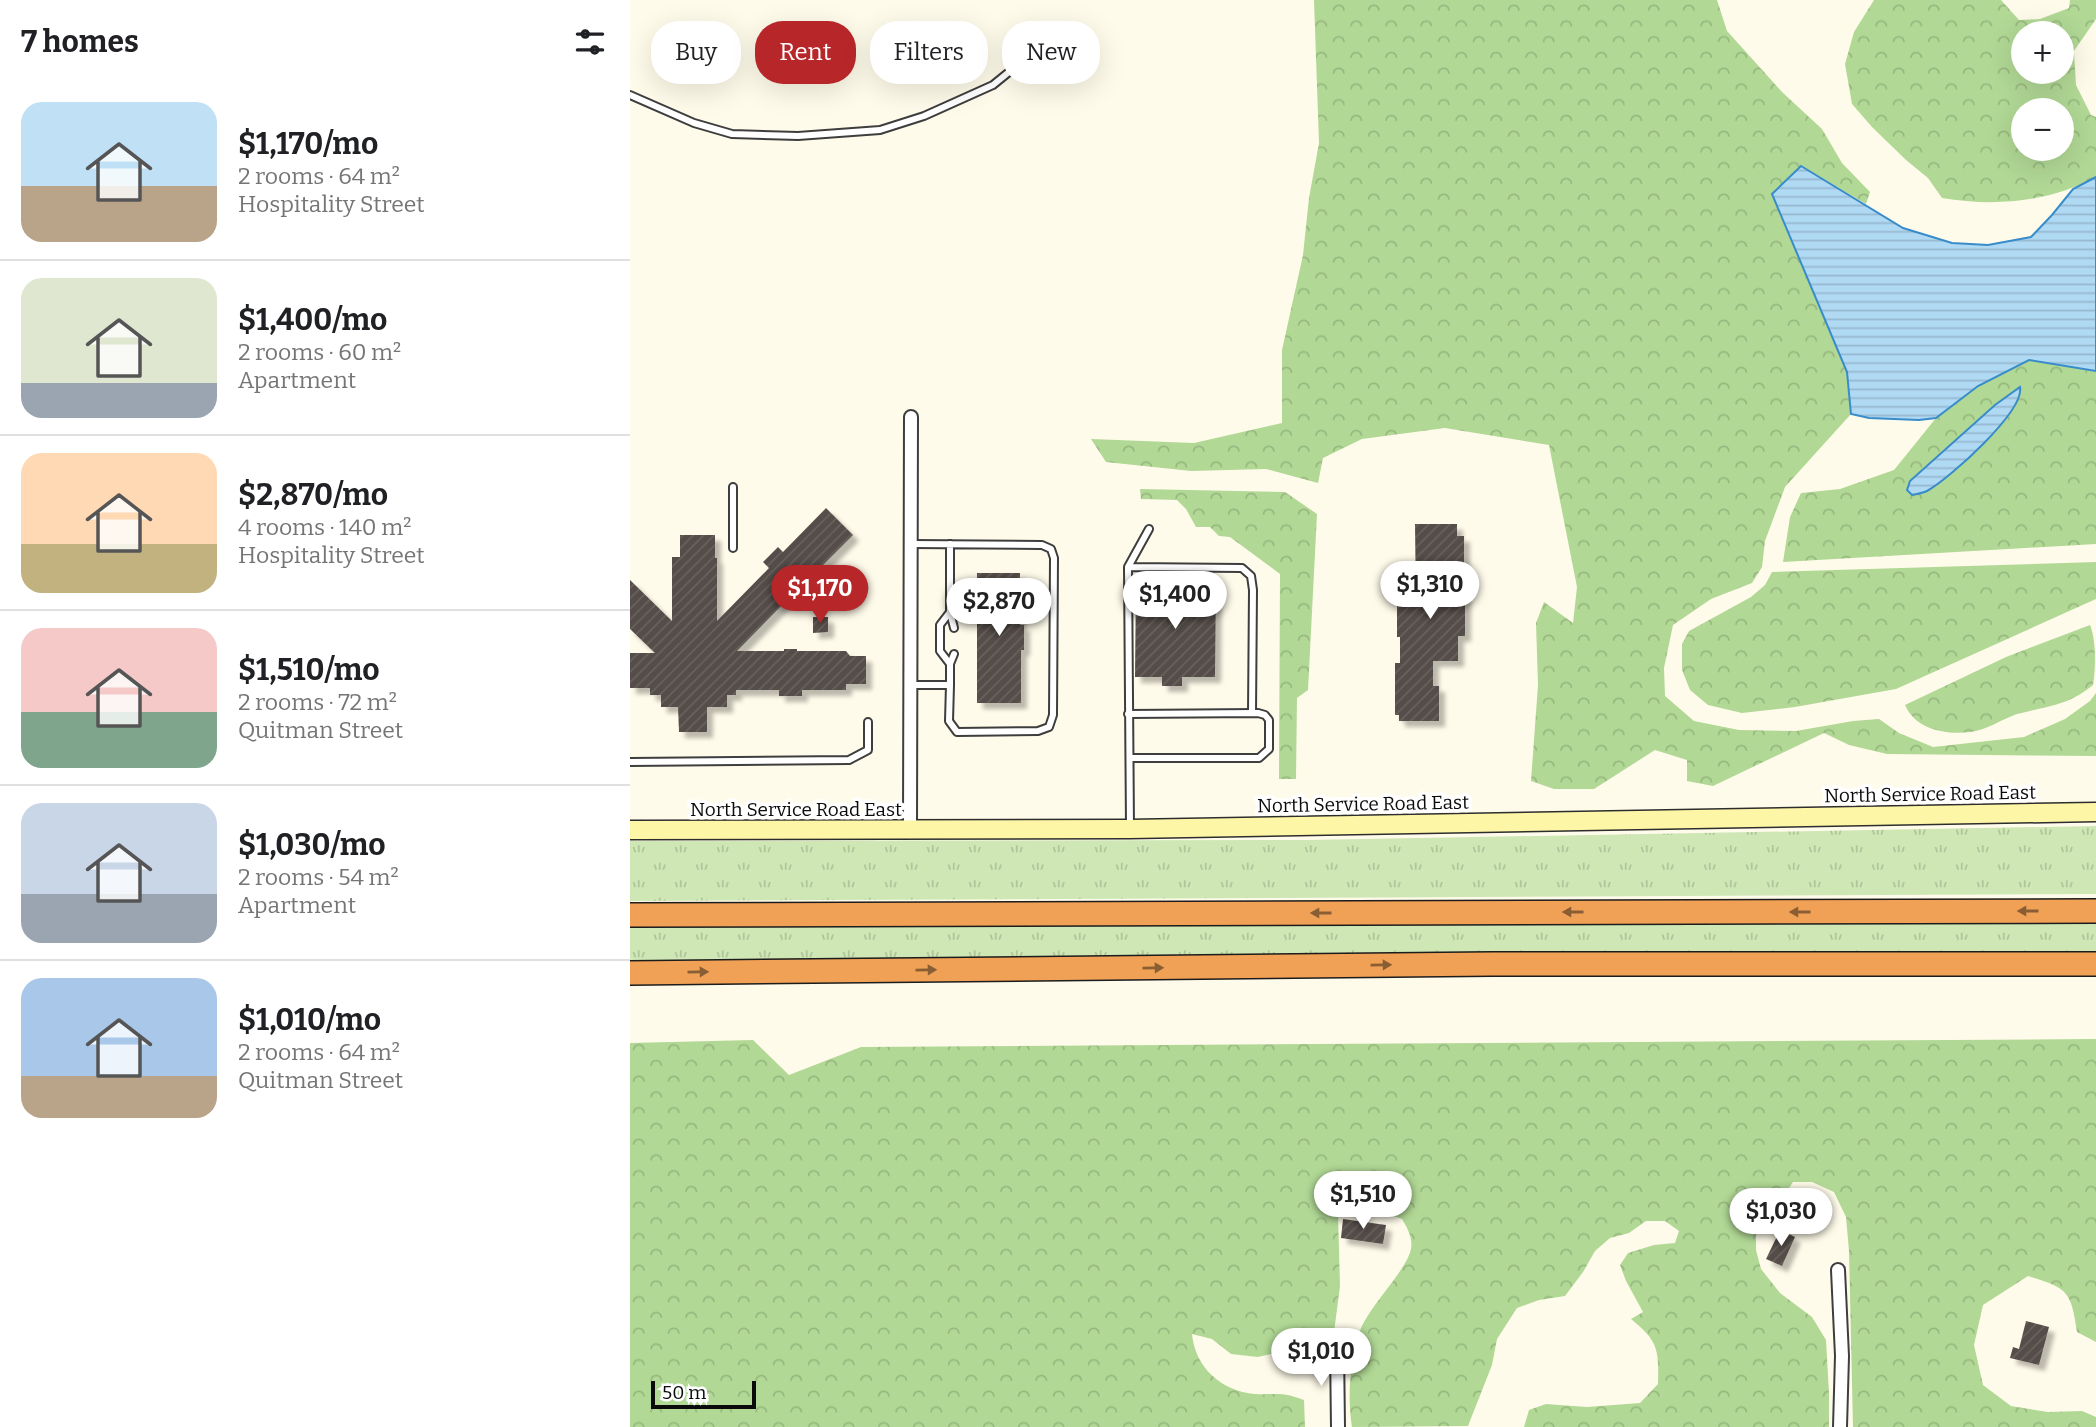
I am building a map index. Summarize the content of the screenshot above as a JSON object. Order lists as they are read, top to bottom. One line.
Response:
{"streets":{"street":["North Service Road East"]},"scale_bar":"50 m","page":{"heading":"7 homes","map_buttons":["+","−"],"chip":["Buy","Rent","Filters","New"],"list":[{"name":"$1,170/mo","note":"2 rooms · 64 m² · Hospitality Street"},{"name":"$1,400/mo","note":"2 rooms · 60 m² · Apartment"},{"name":"$2,870/mo","note":"4 rooms · 140 m² · Hospitality Street"},{"name":"$1,510/mo","note":"2 rooms · 72 m² · Quitman Street"},{"name":"$1,030/mo","note":"2 rooms · 54 m² · Apartment"},{"name":"$1,010/mo","note":"2 rooms · 64 m² · Quitman Street"}],"price":["$1,310","$1,170","$1,400","$2,870","$1,510","$1,030","$1,010"],"scale":"50 m"}}
